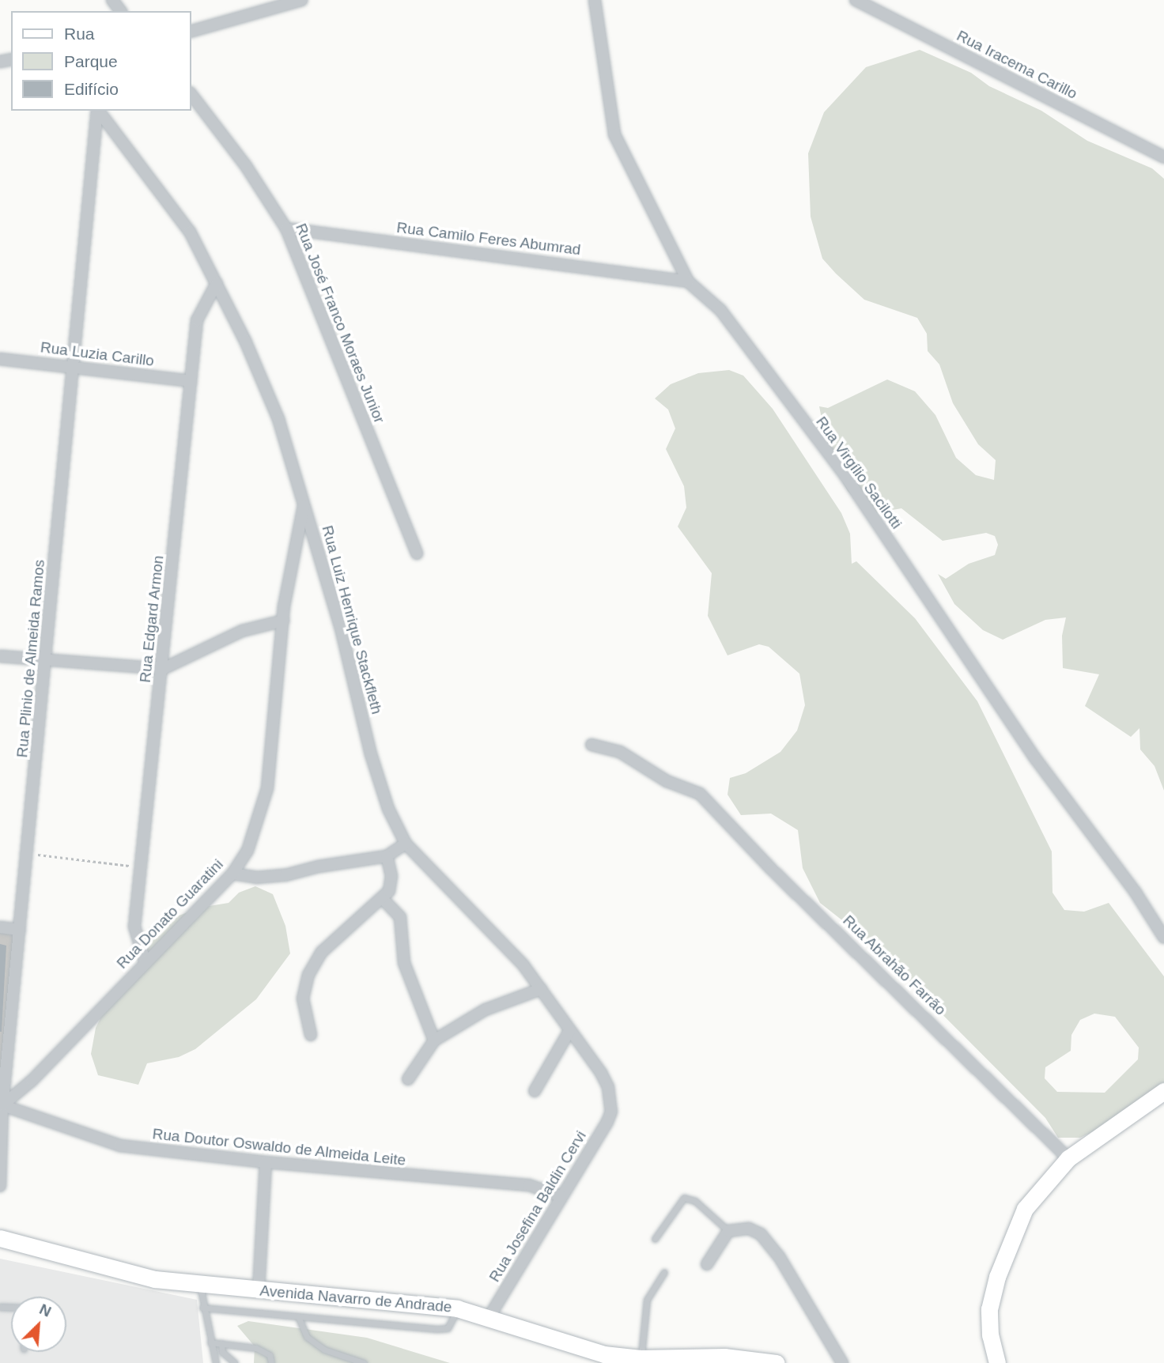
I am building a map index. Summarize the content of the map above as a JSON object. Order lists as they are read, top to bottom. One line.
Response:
{"streets":{"street":["Rua Iracema Carillo","Rua Camilo Feres Abumrad","Rua José Franco Moraes Junior","Rua Luzia Carillo","Rua Virgílio Sacilotti","Rua Edgard Armon","Rua Luiz Henrique Stackfleth","Rua Plinio de Almeida Ramos","Rua Donato Guaratini","Rua Abrahão Farrão","Rua Doutor Oswaldo de Almeida Leite","Rua Josefina Baldin Cervi","Avenida Navarro de Andrade"]},"crossings":[["Rua Camilo Feres Abumrad","Rua José Franco Moraes Junior"],["Rua Camilo Feres Abumrad","Rua Virgílio Sacilotti"],["Rua Luzia Carillo","Rua Edgard Armon"],["Rua Luzia Carillo","Rua Plinio de Almeida Ramos"],["Rua Edgard Armon","Rua Luiz Henrique Stackfleth"],["Rua Edgard Armon","Rua Donato Guaratini"],["Rua Luiz Henrique Stackfleth","Rua Donato Guaratini"],["Rua Luiz Henrique Stackfleth","Rua Josefina Baldin Cervi"],["Rua Plinio de Almeida Ramos","Rua Donato Guaratini"],["Rua Plinio de Almeida Ramos","Rua Doutor Oswaldo de Almeida Leite"],["Rua Donato Guaratini","Rua Doutor Oswaldo de Almeida Leite"],["Rua Doutor Oswaldo de Almeida Leite","Rua Josefina Baldin Cervi"],["Rua Josefina Baldin Cervi","Avenida Navarro de Andrade"]],"legend":["Rua","Parque","Edifício"],"north":"top right"}
